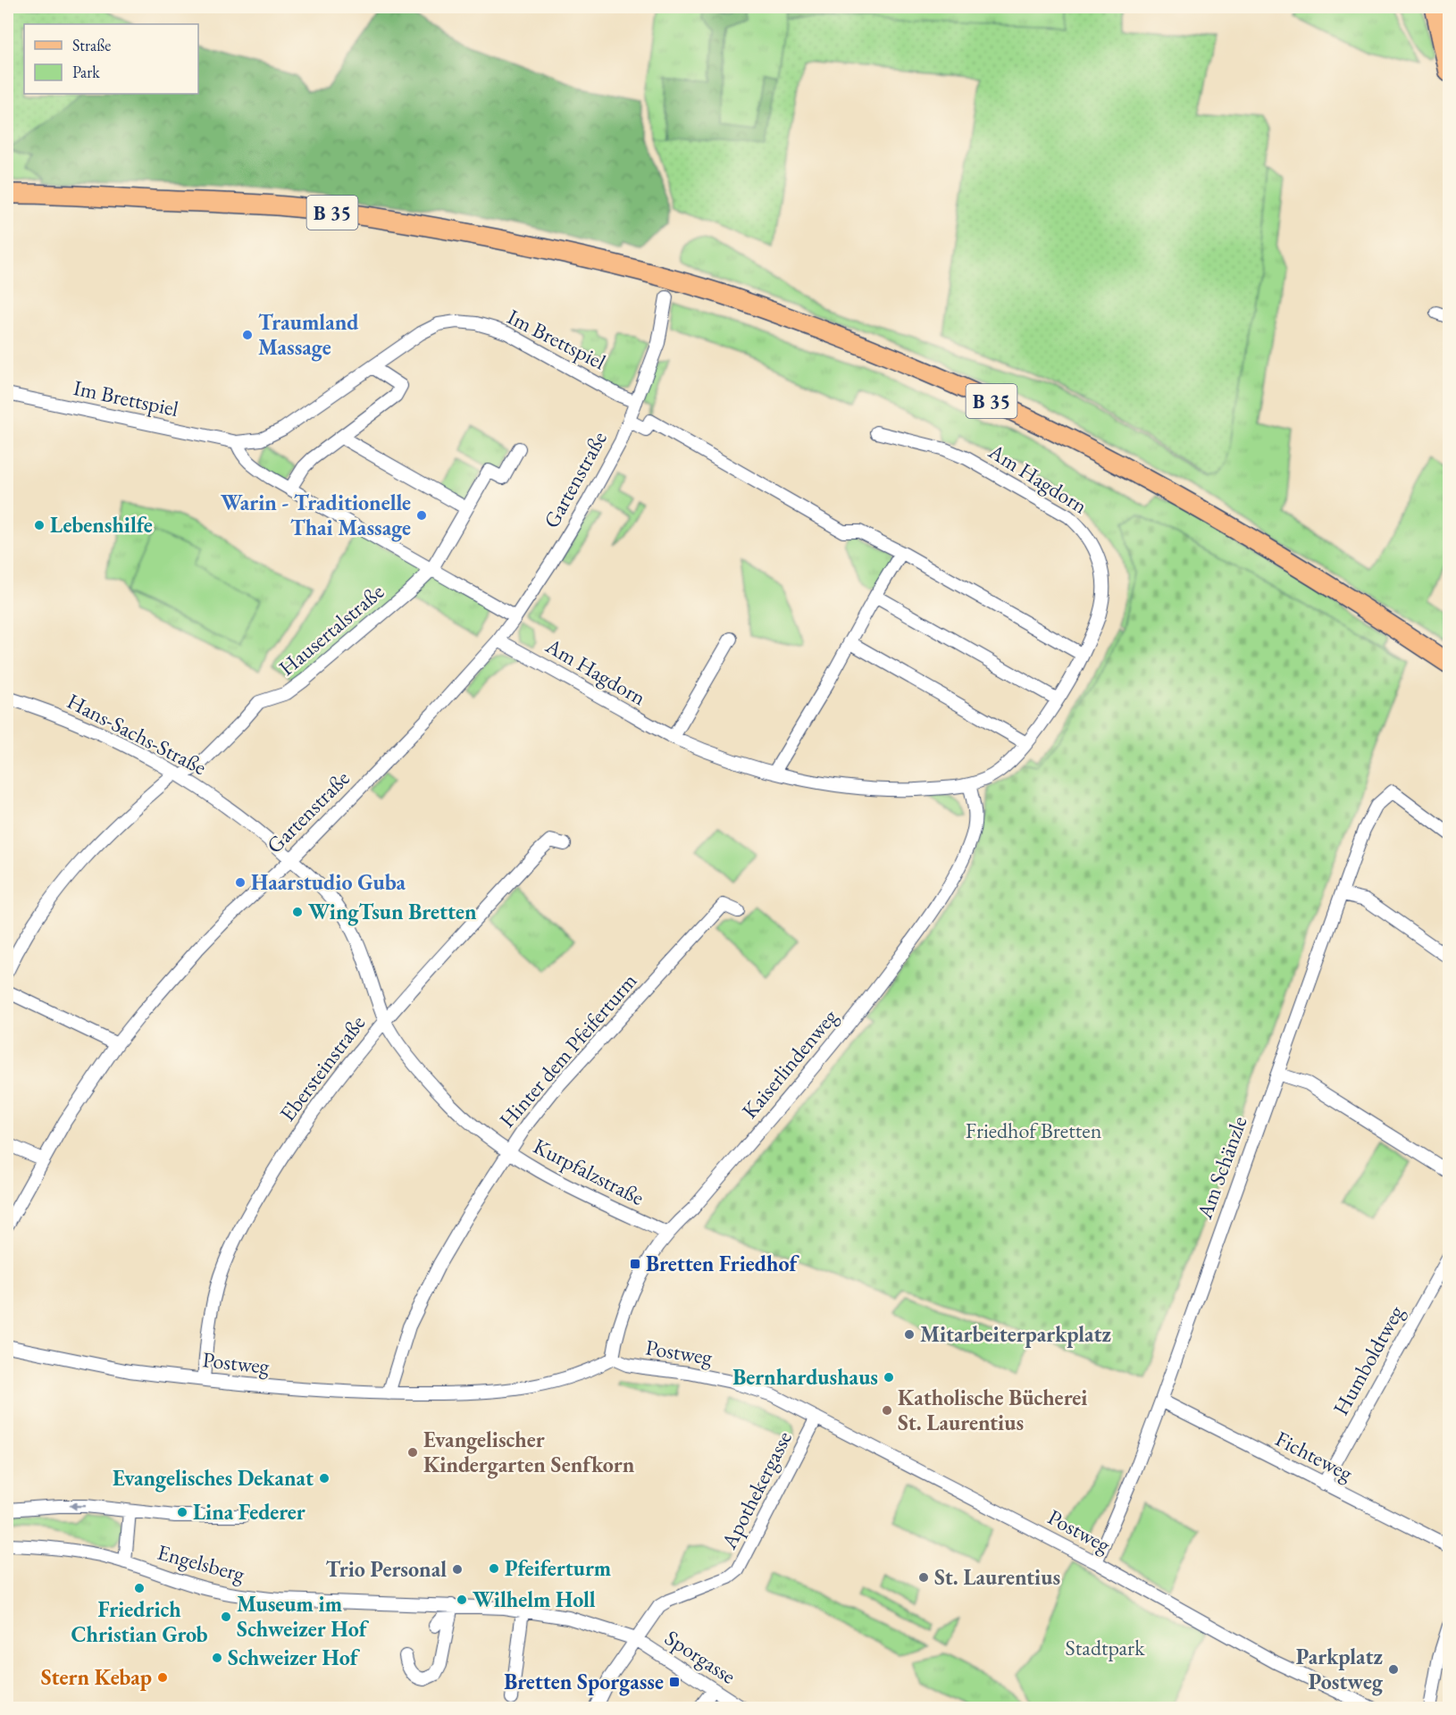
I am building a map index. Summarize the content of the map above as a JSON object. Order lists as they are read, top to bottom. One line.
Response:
{"streets":{"main road":["B 35"],"street":["Im Brettspiel","Am Hagdorn","Gartenstraße","Hausertalstraße","Hans-Sachs-Straße","Hinter dem Pfeiferturm","Kaiserlindenweg","Ebersteinstraße","Am Schänzle","Kurpfalzstraße","Postweg","Humboldtweg","Fichteweg","Apothekergasse","Engelsberg","Sporgasse"]},"crossings":[["Im Brettspiel","Gartenstraße"],["Am Hagdorn","Gartenstraße"],["Am Hagdorn","Kaiserlindenweg"],["Gartenstraße","Hans-Sachs-Straße"],["Gartenstraße","Kurpfalzstraße"],["Hausertalstraße","Hans-Sachs-Straße"],["Hans-Sachs-Straße","Kurpfalzstraße"],["Hinter dem Pfeiferturm","Kurpfalzstraße"],["Hinter dem Pfeiferturm","Postweg"],["Kaiserlindenweg","Kurpfalzstraße"],["Kaiserlindenweg","Postweg"],["Ebersteinstraße","Kurpfalzstraße"],["Ebersteinstraße","Postweg"],["Am Schänzle","Postweg"],["Am Schänzle","Fichteweg"],["Postweg","Apothekergasse"],["Humboldtweg","Fichteweg"],["Apothekergasse","Engelsberg"],["Apothekergasse","Sporgasse"],["Engelsberg","Sporgasse"]],"parks":["Friedhof Bretten","Stadtpark"],"places":{"other":["Traumland Massage","Warin - Traditionelle Thai Massage","Lebenshilfe","Haarstudio Guba","WingTsun Bretten","Mitarbeiterparkplatz","Bernhardushaus","Katholische Bücherei St. Laurentius","Evangelischer Kindergarten Senfkorn","Evangelisches Dekanat","Lina Federer","Pfeiferturm","Trio Personal","St. Laurentius","Friedrich Christian Grob","Wilhelm Holl","Museum im Schweizer Hof","Schweizer Hof","Parkplatz Postweg","Stern Kebap"],"transit":["Bretten Friedhof","Bretten Sporgasse"]},"legend":["Straße","Park"]}
